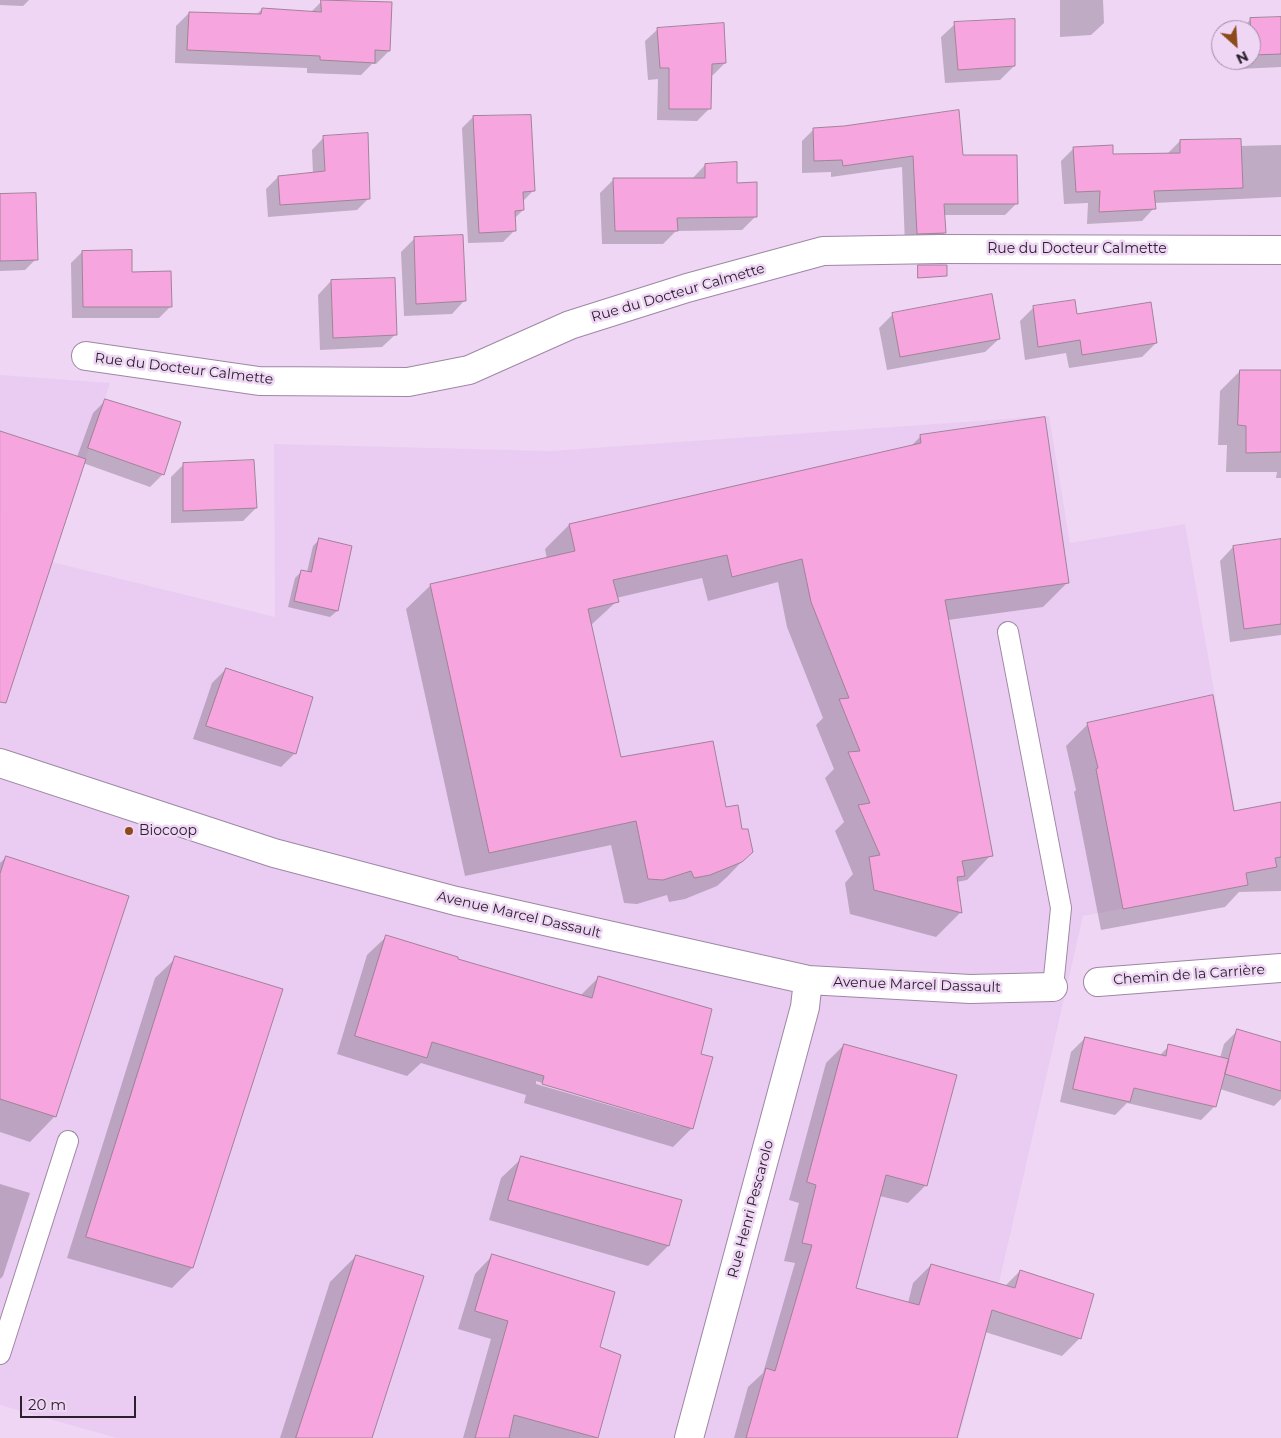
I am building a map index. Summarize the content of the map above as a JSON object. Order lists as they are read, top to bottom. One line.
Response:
{"streets":{"street":["Rue du Docteur Calmette","Avenue Marcel Dassault","Chemin de la Carrière","Rue Henri Pescarolo"]},"crossings":[["Avenue Marcel Dassault","Rue Henri Pescarolo"]],"places":["Biocoop"],"scale_bar":"20 m","north":"bottom right"}
